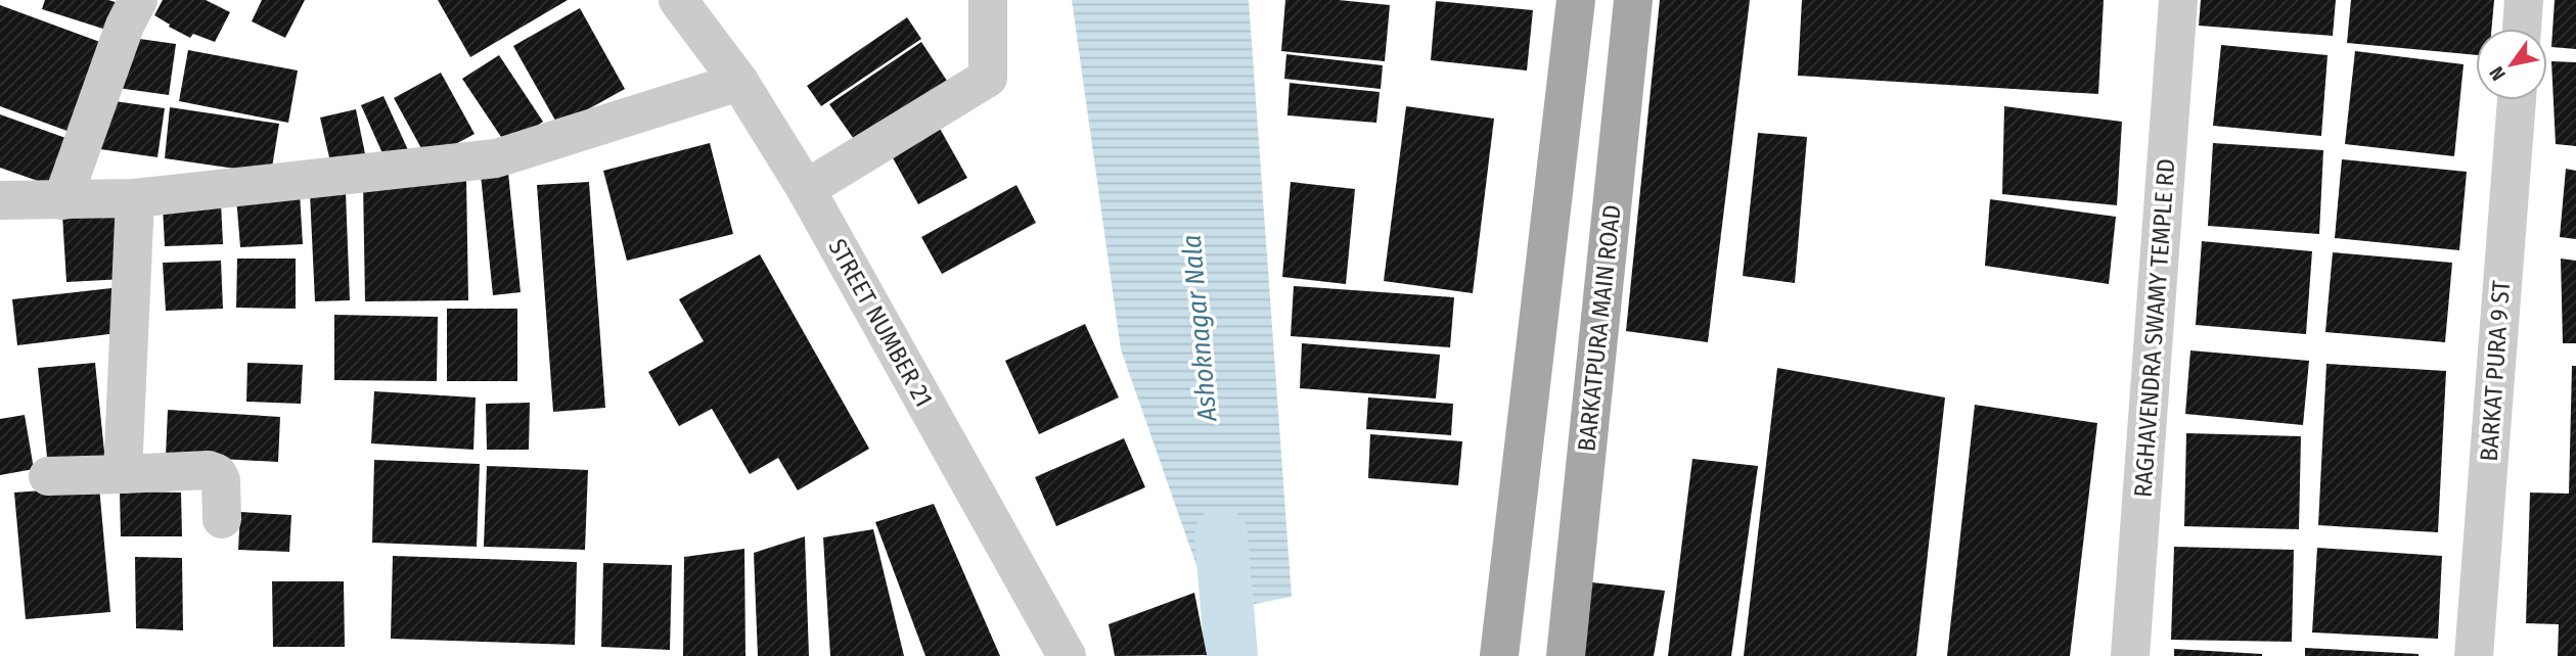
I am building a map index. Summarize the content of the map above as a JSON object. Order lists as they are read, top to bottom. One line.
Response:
{"streets":{"main road":["BARKATPURA MAIN ROAD"],"street":["STREET NUMBER 21","RAGHAVENDRA SWAMY TEMPLE RD","BARKAT PURA 9 ST"]},"water":["Ashoknagar Nala"],"north":"bottom left"}
